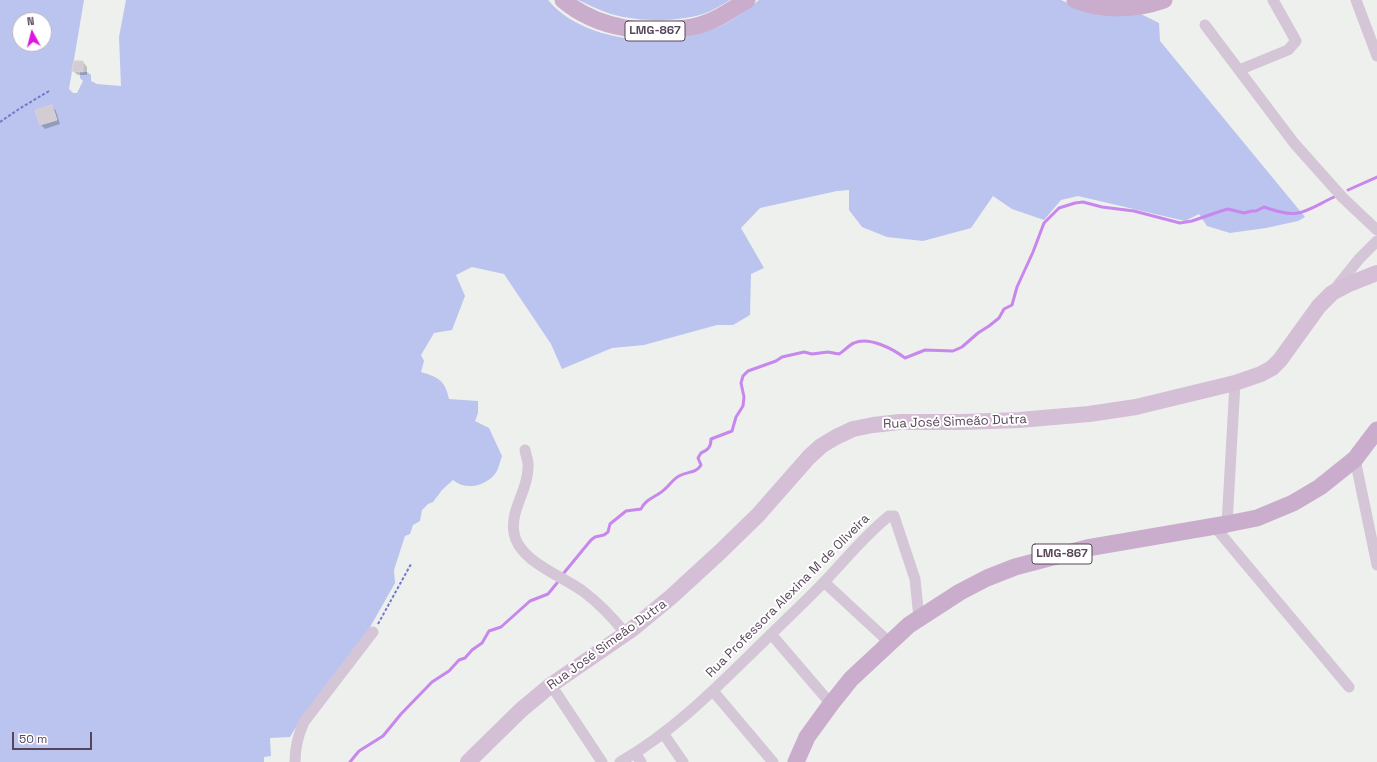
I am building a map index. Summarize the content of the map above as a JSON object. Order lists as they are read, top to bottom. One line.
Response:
{"streets":{"main road":["LMG-867","Rua José Simeão Dutra"],"street":["Rua Professora Alexina M de Oliveira"]},"crossings":[["LMG-867","Rua Professora Alexina M de Oliveira"]],"scale_bar":"50 m","north":"top"}
